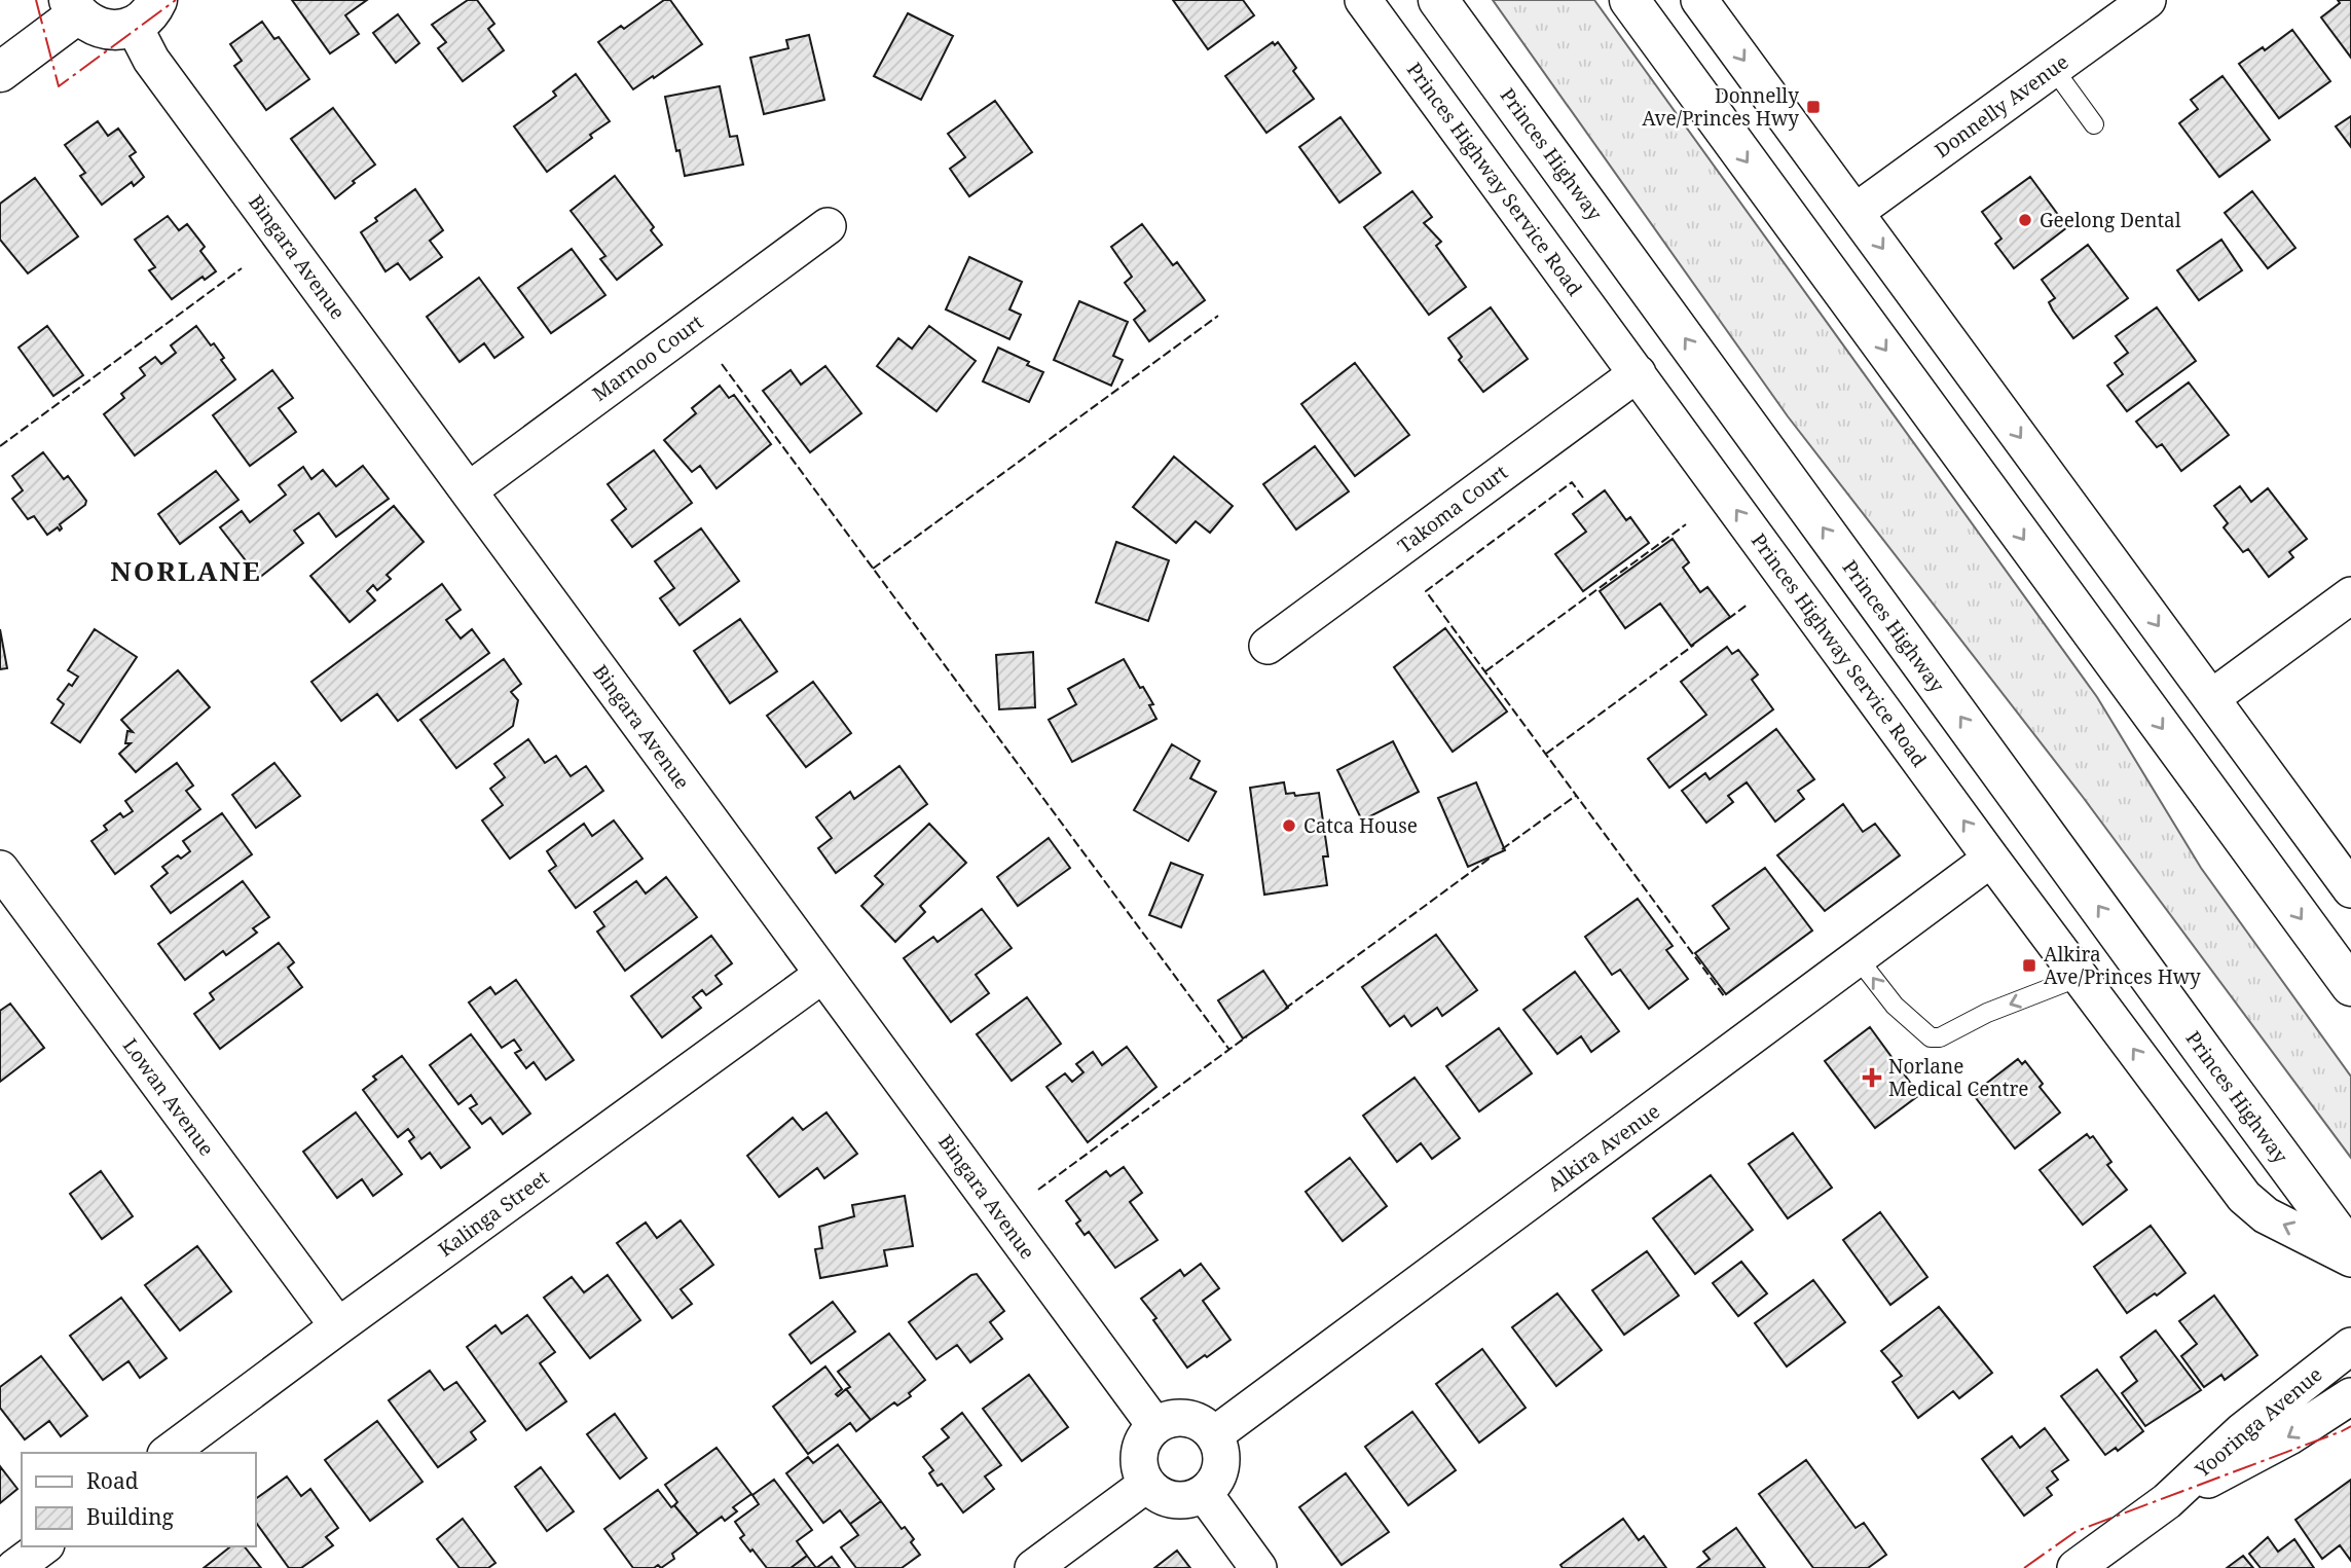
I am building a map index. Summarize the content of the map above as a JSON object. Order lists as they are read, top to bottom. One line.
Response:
{"streets":{"main road":["Princes Highway"],"street":["Donnelly Avenue","Princes Highway Service Road","Bingara Avenue","Marnoo Court","Takoma Court","Lowan Avenue","Alkira Avenue","Kalinga Street","Yooringa Avenue"]},"crossings":[["Princes Highway Service Road","Takoma Court"],["Princes Highway Service Road","Alkira Avenue"],["Bingara Avenue","Marnoo Court"],["Bingara Avenue","Alkira Avenue"],["Bingara Avenue","Kalinga Street"],["Lowan Avenue","Kalinga Street"]],"districts":["NORLANE"],"places":{"transit":["Donnelly Ave/Princes Hwy","Alkira Ave/Princes Hwy"],"other":["Geelong Dental","Catca House"],"health":["Norlane Medical Centre"]},"legend":["Road","Building"]}
